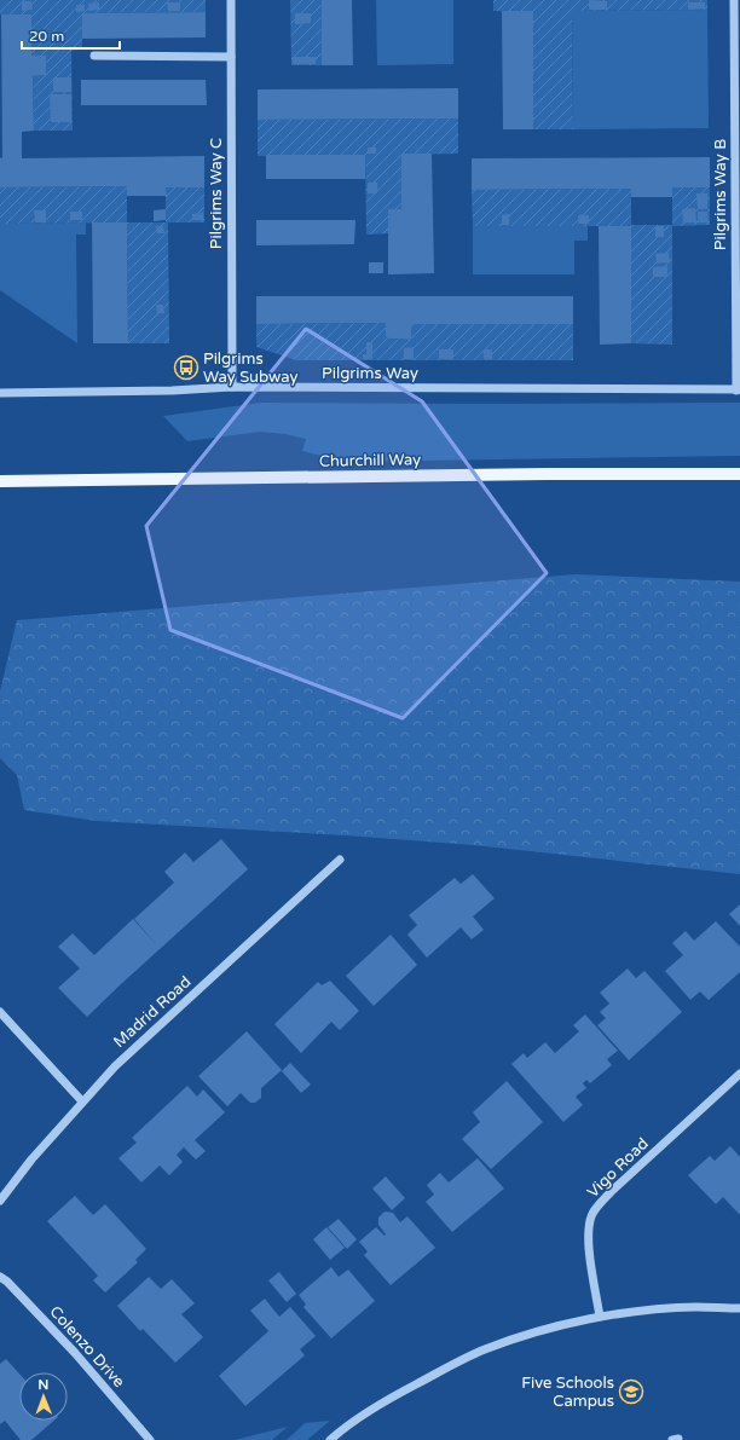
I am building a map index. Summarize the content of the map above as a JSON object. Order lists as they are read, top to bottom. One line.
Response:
{"streets":{"main road":["Churchill Way"],"street":["Pilgrims Way C","Pilgrims Way B","Pilgrims Way","Madrid Road","Vigo Road","Colenzo Drive"]},"crossings":[["Pilgrims Way C","Pilgrims Way"],["Pilgrims Way B","Pilgrims Way"]],"places":{"bus stop":["Pilgrims Way Subway"],"school or university":["Five Schools Campus"]},"scale_bar":"20 m","north":"top"}
